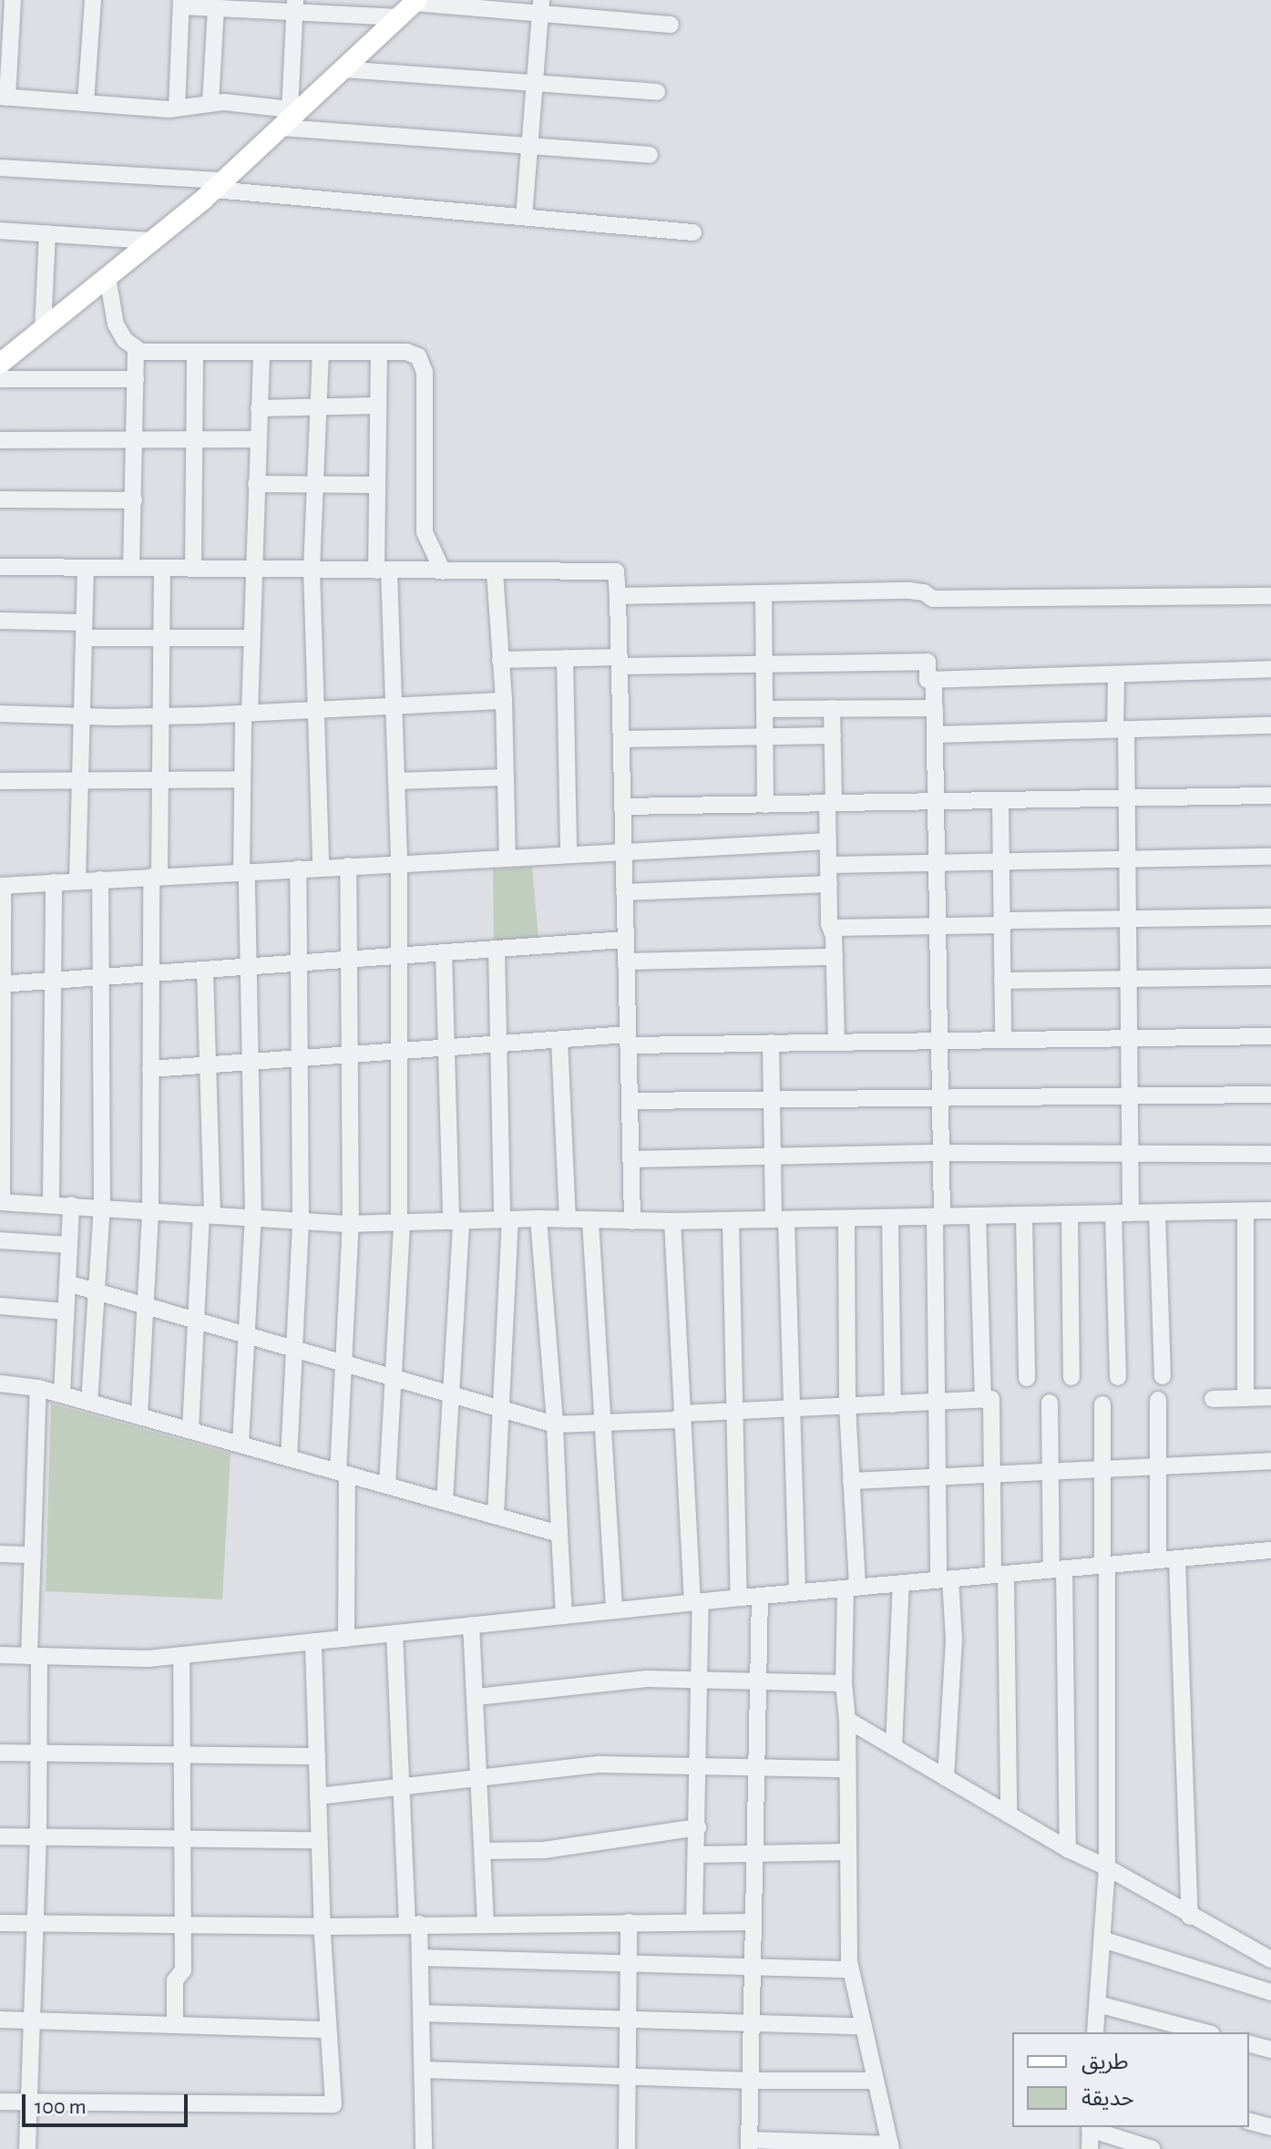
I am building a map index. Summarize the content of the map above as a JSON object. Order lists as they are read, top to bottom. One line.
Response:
{"legend":["طريق","حديقة"],"scale_bar":"100 m"}
